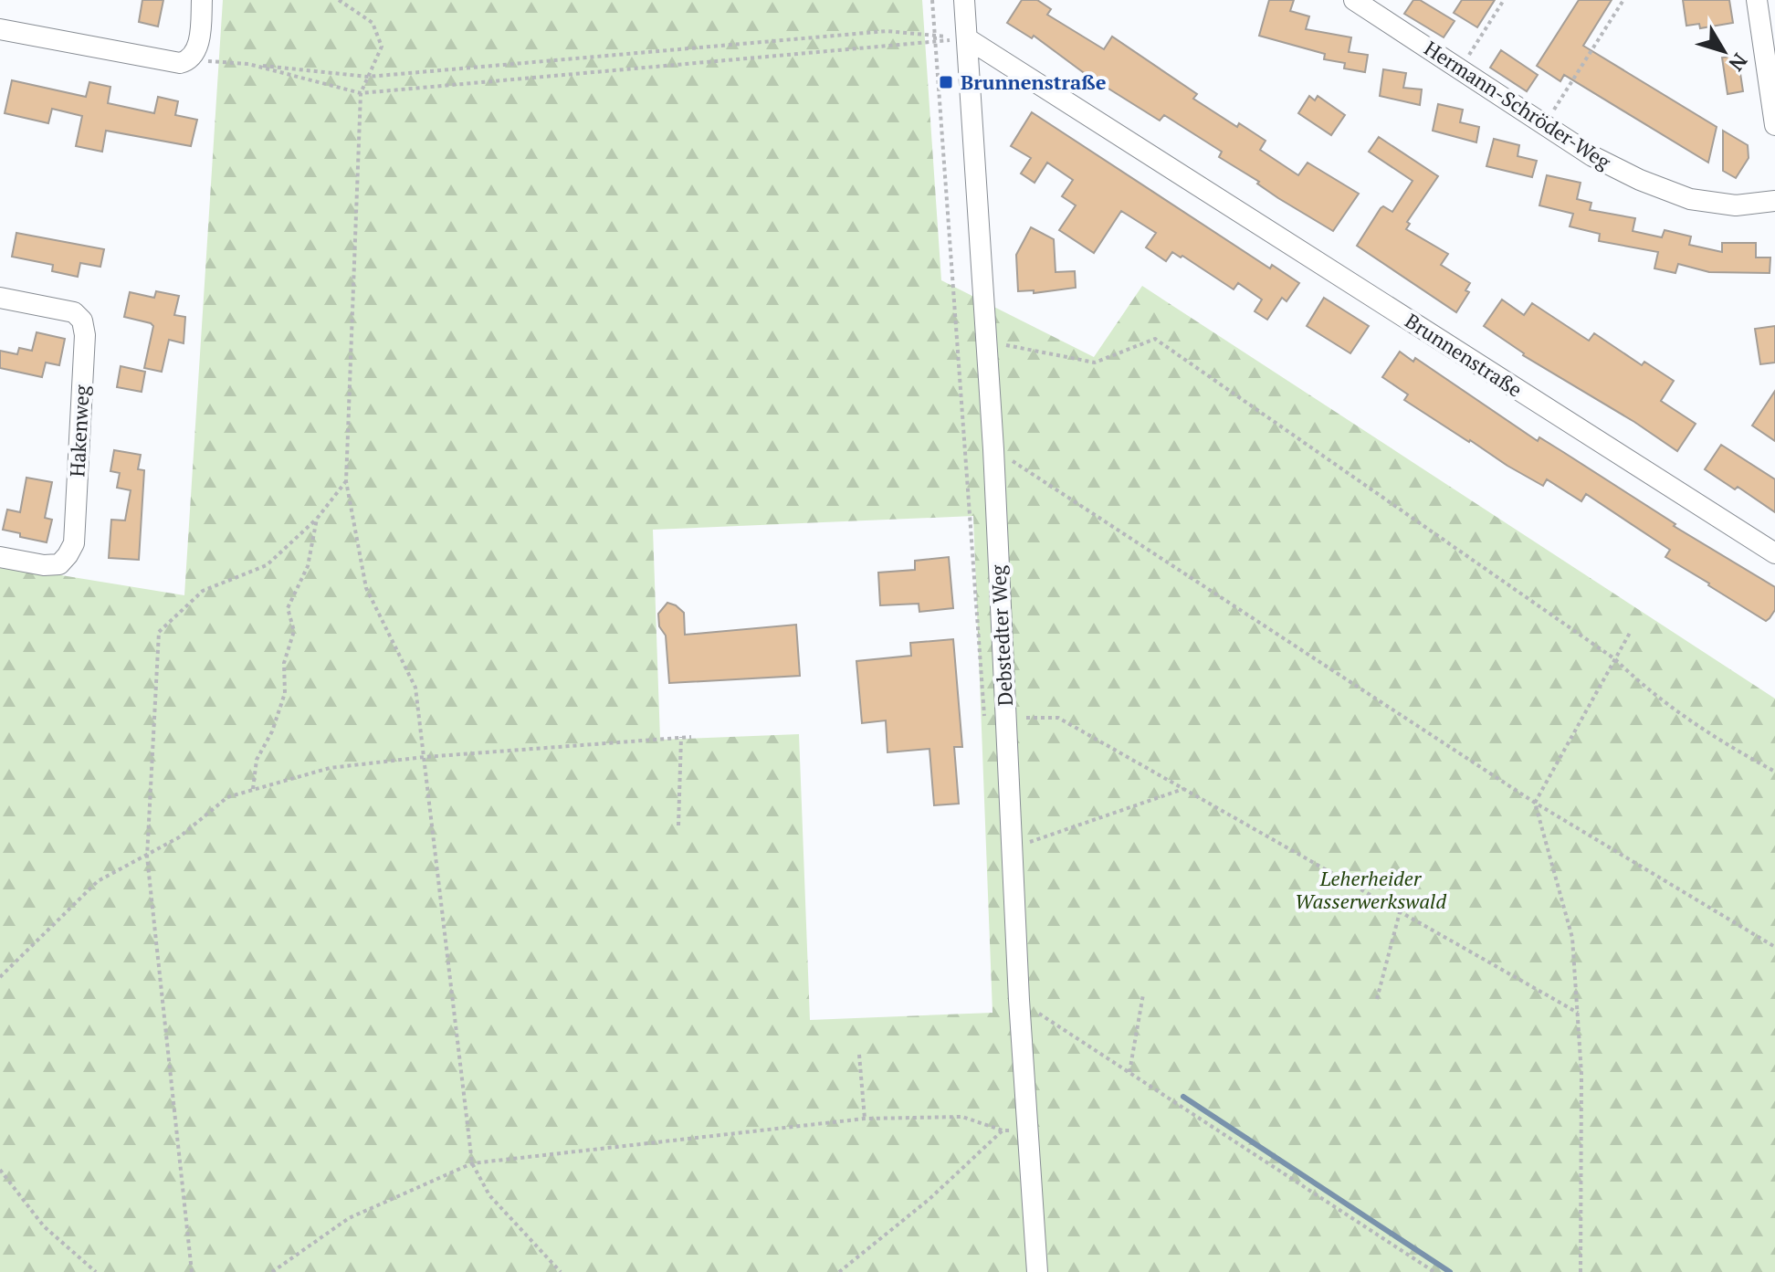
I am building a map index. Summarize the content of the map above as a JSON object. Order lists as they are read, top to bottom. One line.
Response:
{"streets":{"street":["Hermann-Schröder-Weg","Brunnenstraße","Hakenweg","Debstedter Weg"]},"crossings":[["Brunnenstraße","Debstedter Weg"]],"parks":["Leherheider Wasserwerkswald"],"places":{"transit":["Brunnenstraße"]},"north":"bottom right"}
